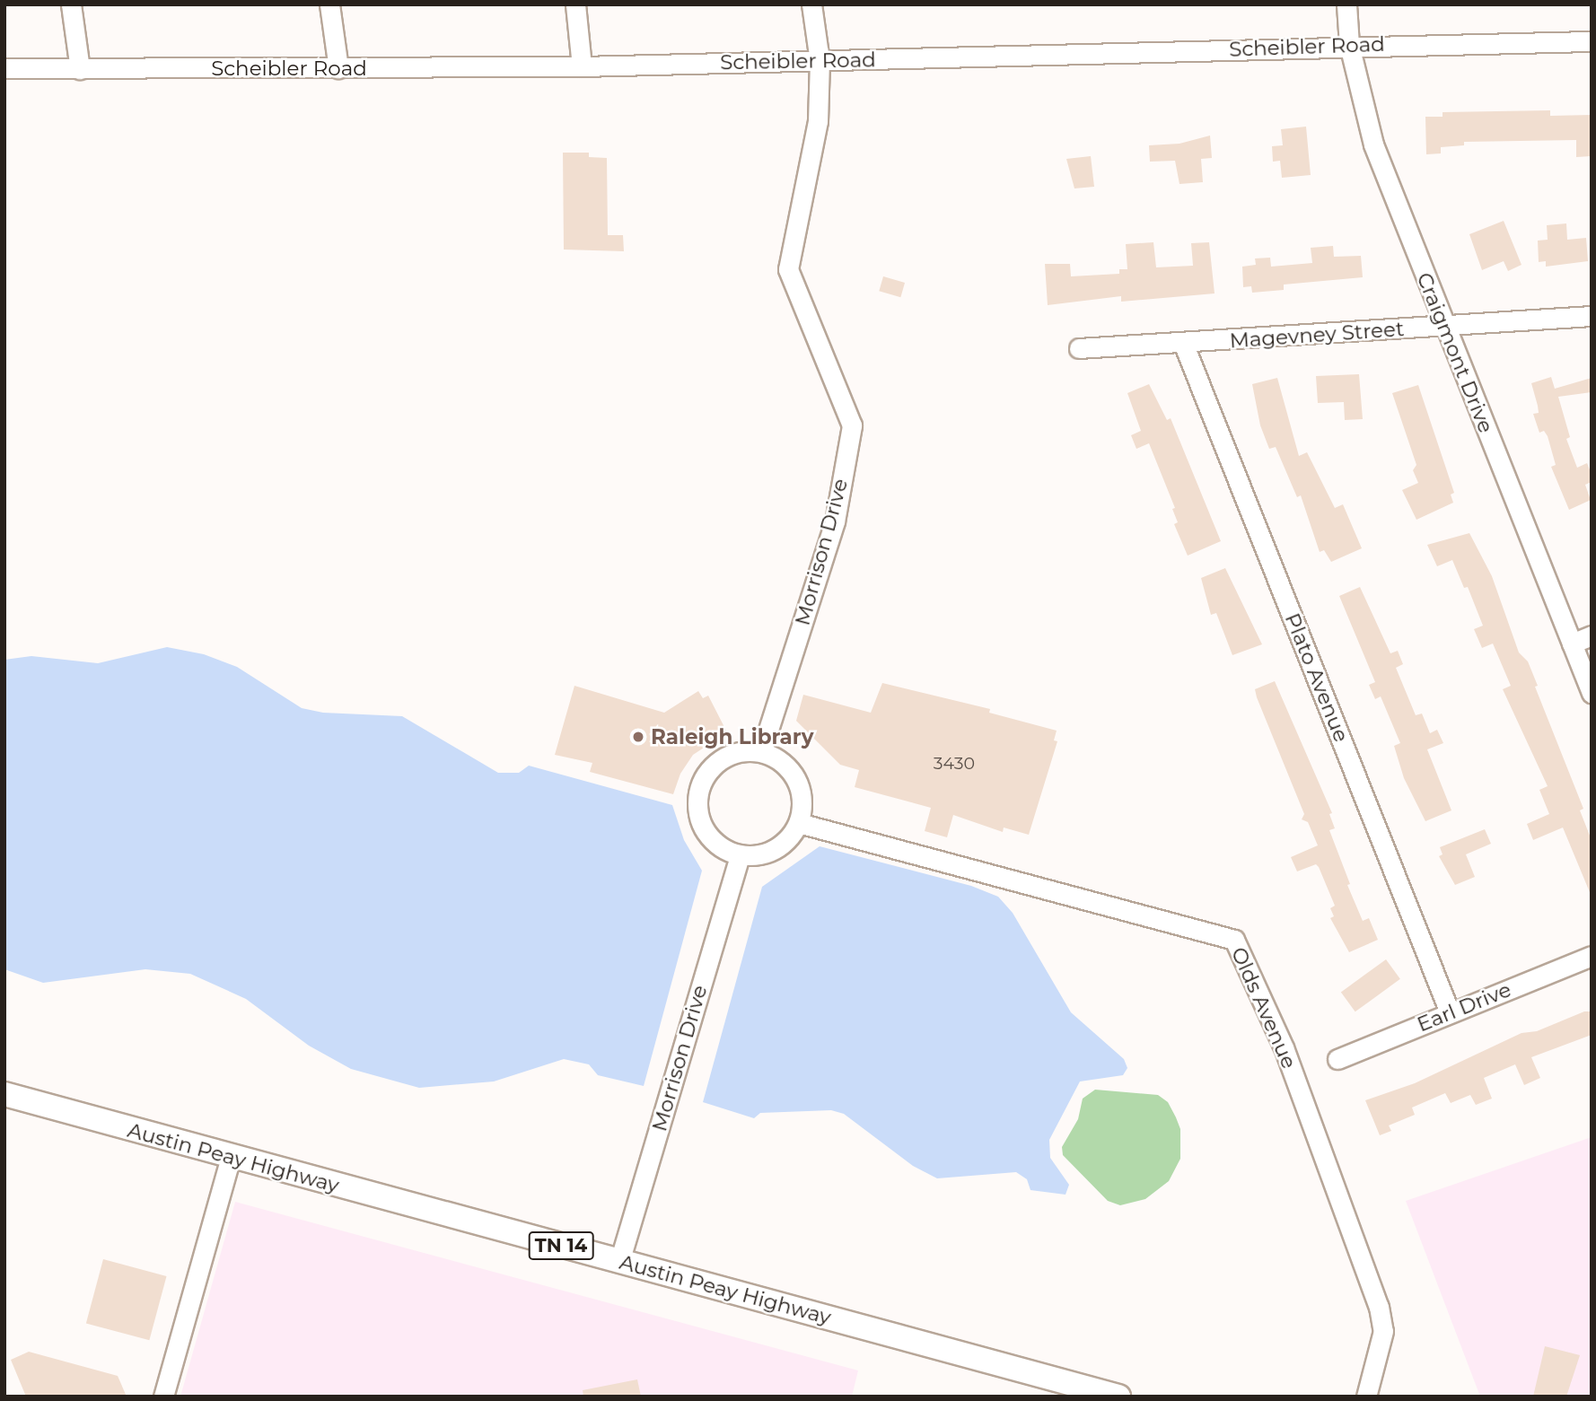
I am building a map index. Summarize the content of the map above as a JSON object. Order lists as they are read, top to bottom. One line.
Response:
{"streets":{"main road":["Austin Peay Highway","TN 14"],"street":["Scheibler Road","Magevney Street","Craigmont Drive","Morrison Drive","Plato Avenue","Earl Drive","Olds Avenue"]},"crossings":[["Scheibler Road","Craigmont Drive"],["Scheibler Road","Morrison Drive"],["Magevney Street","Craigmont Drive"],["Magevney Street","Plato Avenue"],["Morrison Drive","Olds Avenue"],["Morrison Drive","Austin Peay Highway"],["Plato Avenue","Earl Drive"]],"places":["Raleigh Library"],"house_numbers":["3430"]}
